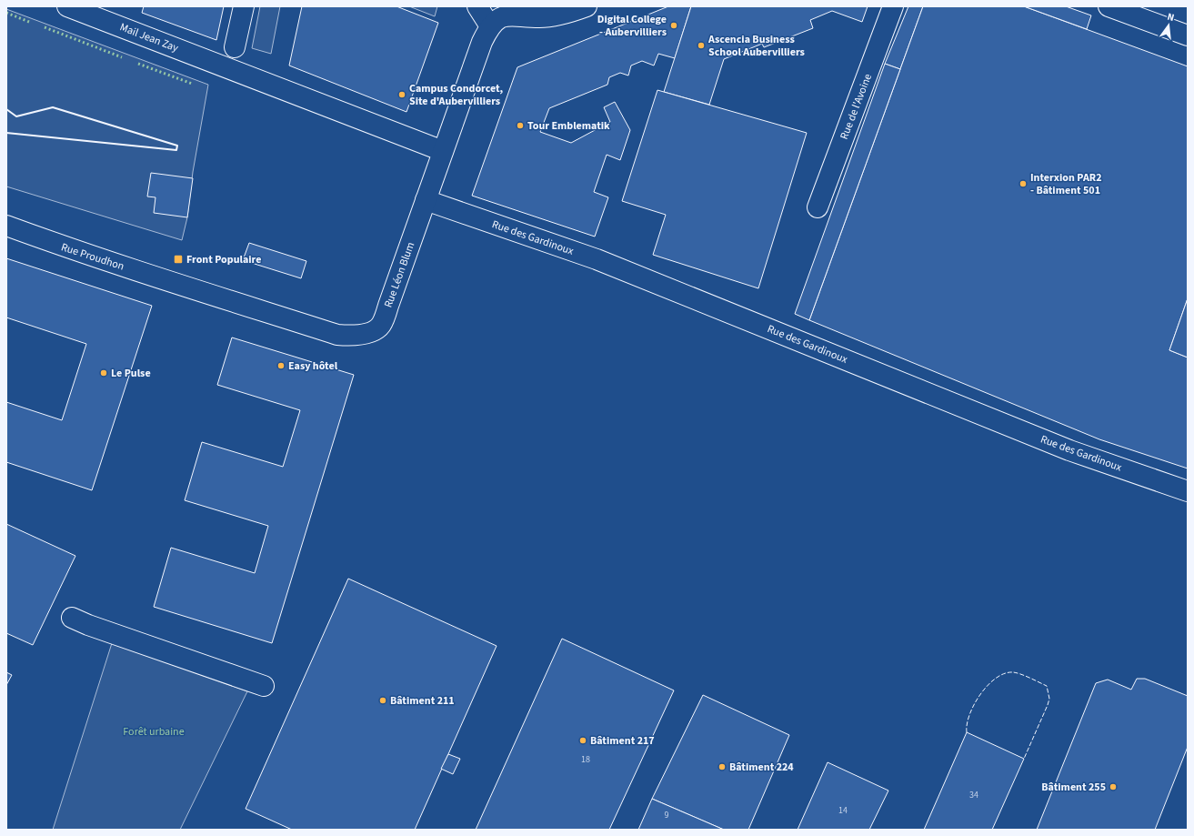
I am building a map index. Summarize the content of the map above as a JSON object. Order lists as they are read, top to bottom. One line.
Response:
{"streets":{"street":["Mail Jean Zay","Rue de l'Avoine","Rue des Gardinoux","Rue Proudhon","Rue Léon Blum"]},"crossings":[["Mail Jean Zay","Rue Léon Blum"],["Rue des Gardinoux","Rue Léon Blum"],["Rue Proudhon","Rue Léon Blum"]],"parks":["Forêt urbaine"],"places":{"other":["Digital College - Aubervilliers","Ascencia Business School Aubervilliers","Campus Condorcet, Site d'Aubervilliers","Tour Emblematik","Interxion PAR2 - Bâtiment 501","Easy hôtel","Le Pulse","Bâtiment 211","Bâtiment 217","Bâtiment 224","Bâtiment 255"],"transit":["Front Populaire"]},"house_numbers":["18","34","14","9"],"north":"top"}
